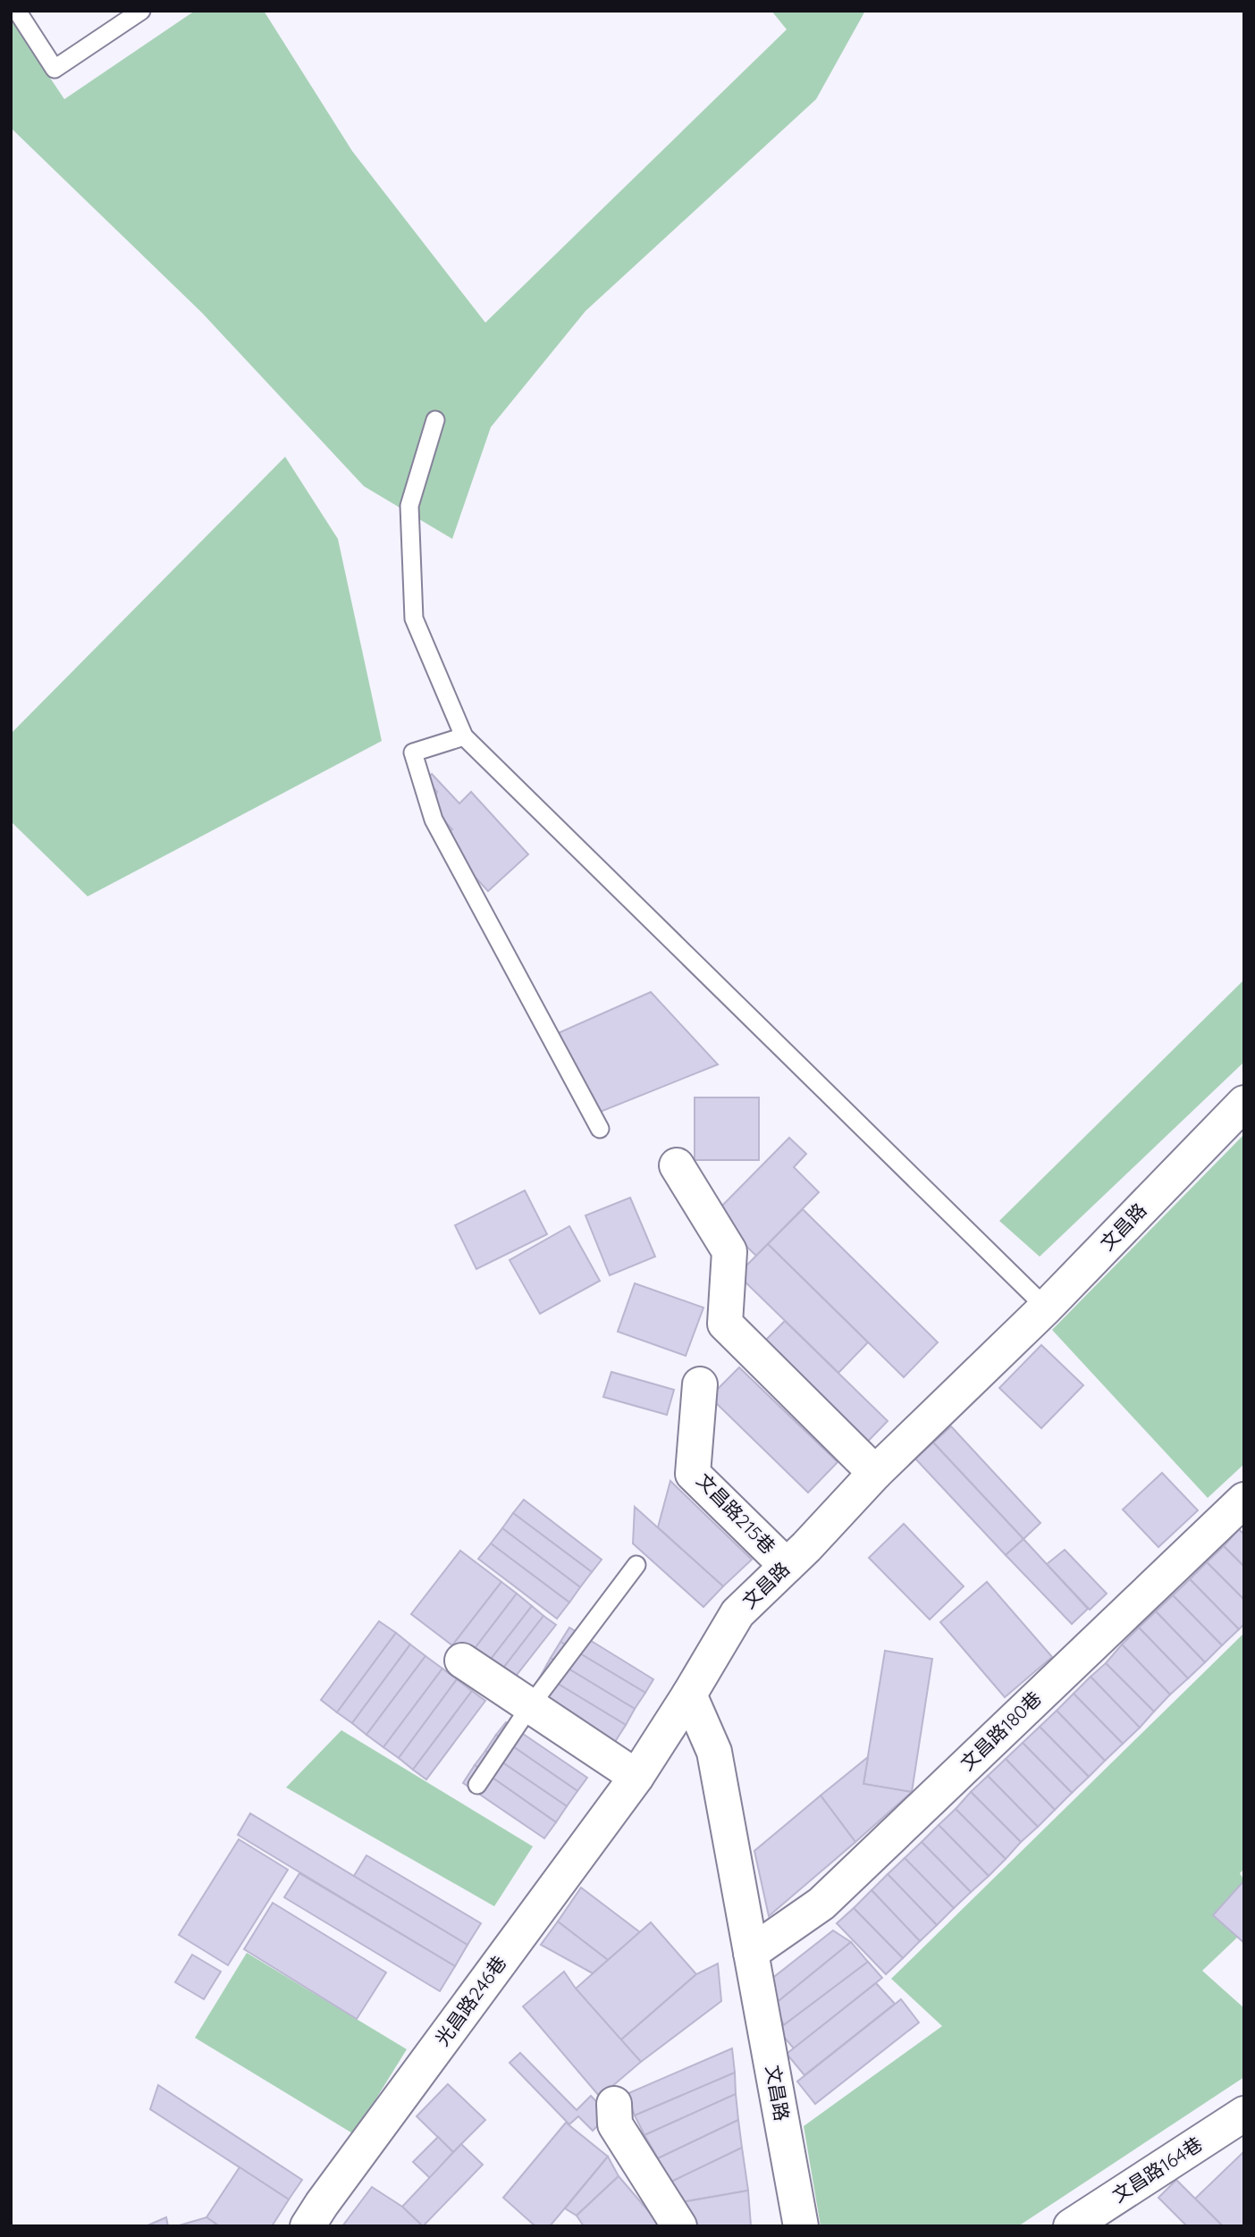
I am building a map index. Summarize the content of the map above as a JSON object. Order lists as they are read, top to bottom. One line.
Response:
{"streets":{"street":["文昌路","文昌路215巷","文昌路180巷","光昌路246巷","文昌路164巷"]},"crossings":[["文昌路","文昌路215巷"],["文昌路","文昌路180巷"],["文昌路","光昌路246巷"]]}
